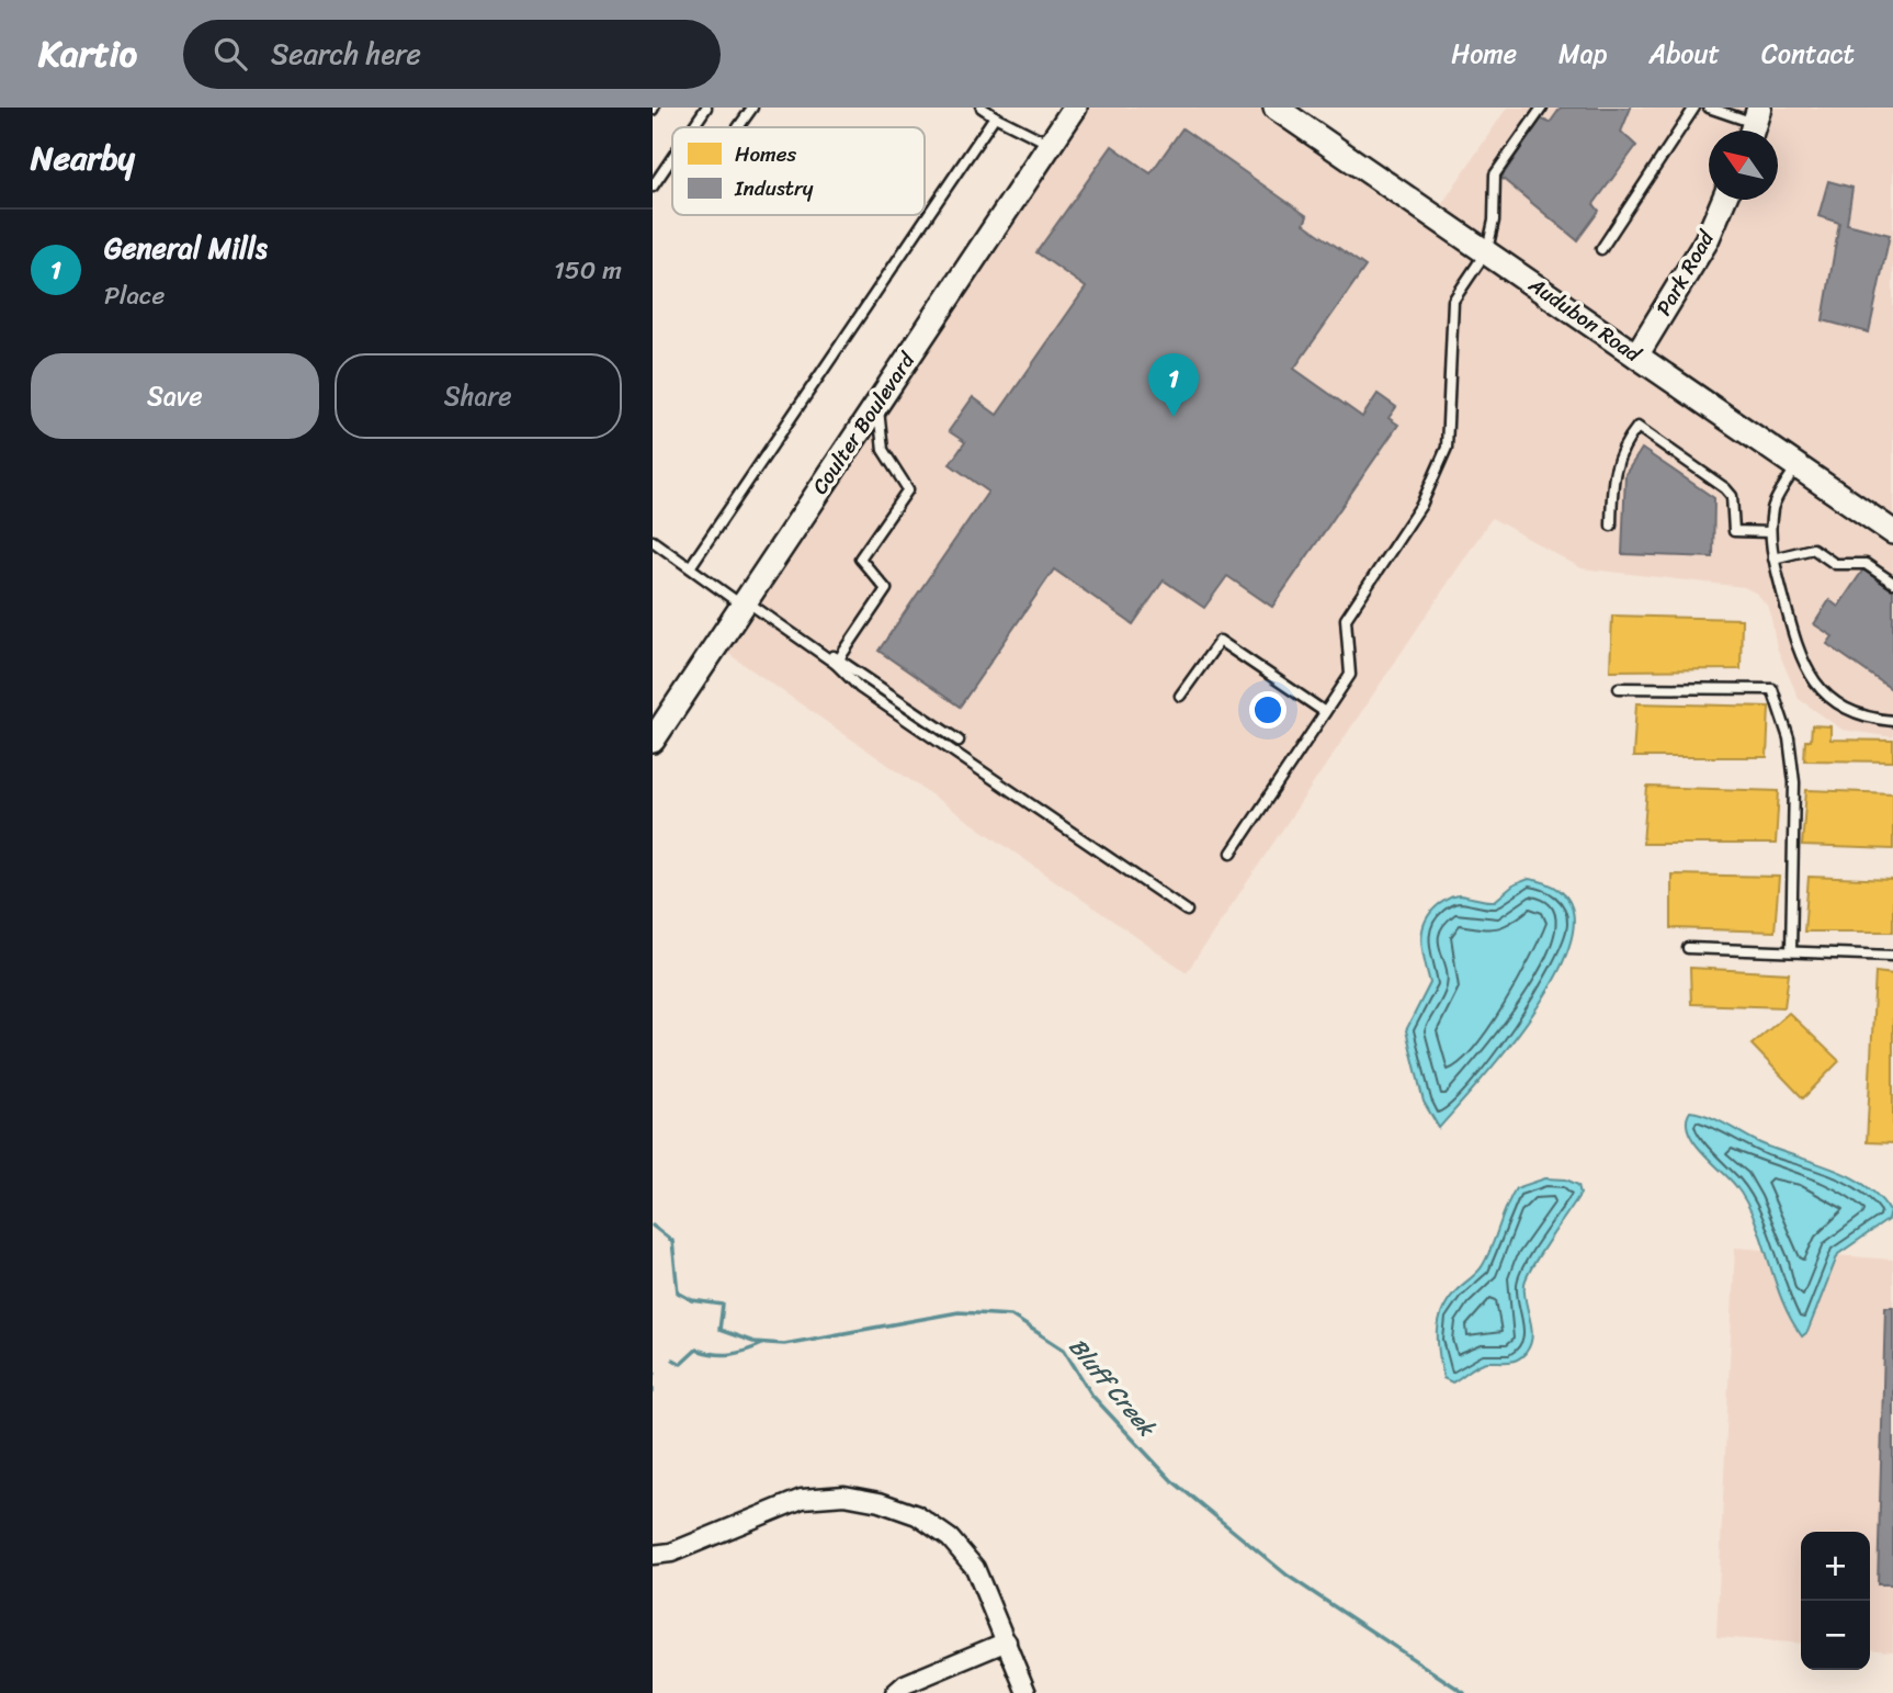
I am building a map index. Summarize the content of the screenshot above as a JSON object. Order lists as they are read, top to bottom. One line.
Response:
{"streets":{"street":["Park Road","Audubon Road","Coulter Boulevard"]},"crossings":[["Park Road","Audubon Road"]],"water":["Bluff Creek"],"legend":["Homes","Industry"],"north":"top left","page":{"header":"Kartio","search":"Search here","nav":["Home","Map","About","Contact"],"heading":"Nearby","list":[{"mark":"1","name":"General Mills","note":"Place","value":"150 m"}],"buttons":["Save","Share"],"pins":"1","map_buttons":["+","−"]}}
